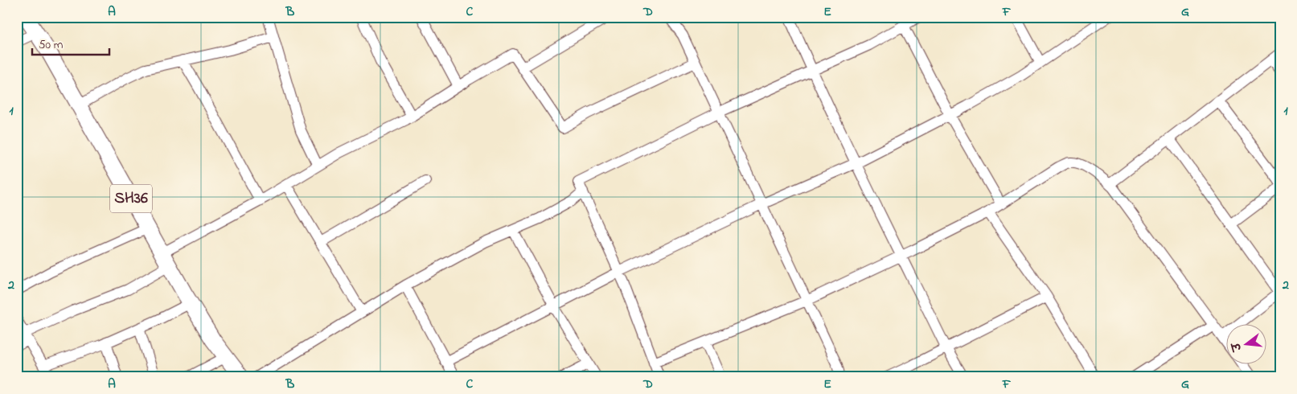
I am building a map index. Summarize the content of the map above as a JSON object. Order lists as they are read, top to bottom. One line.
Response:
{"streets":{"highway":["SH36"]},"scale_bar":"50 m","north":"left","grid":{"columns":["A","B","C","D","E","F","G"],"rows":["1","2"]}}
